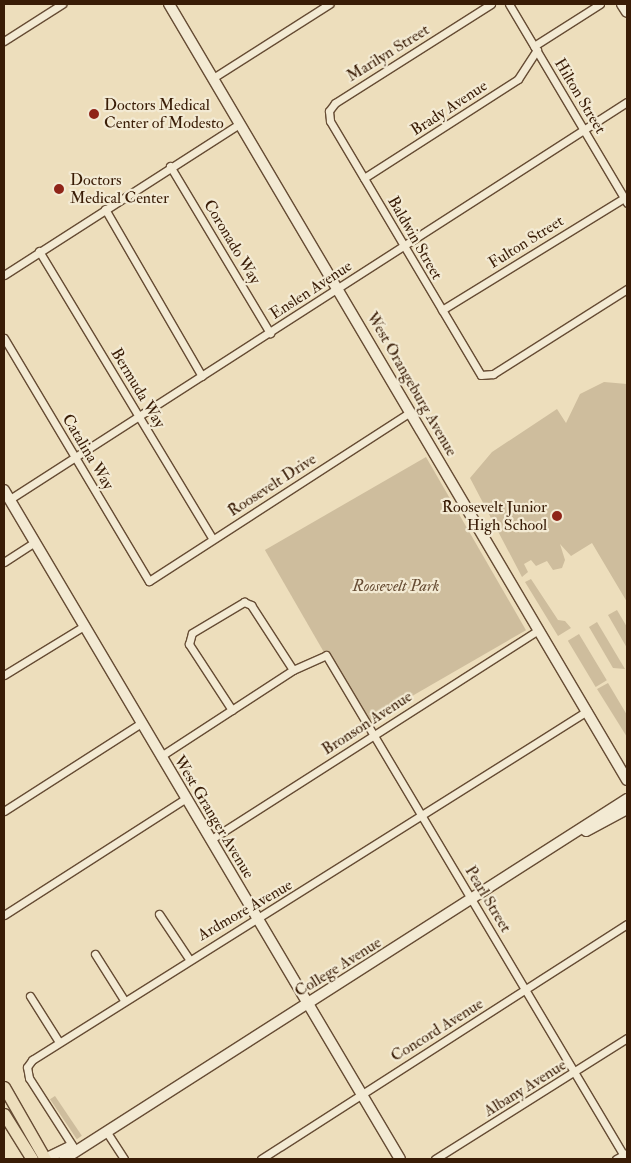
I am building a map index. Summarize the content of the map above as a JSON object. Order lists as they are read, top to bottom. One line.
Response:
{"streets":{"street":["Marilyn Street","Hilton Street","Brady Avenue","Baldwin Street","Coronado Way","Fulton Street","Enslen Avenue","West Orangeburg Avenue","Bermuda Way","Catalina Way","Roosevelt Drive","Bronson Avenue","West Granger Avenue","Pearl Street","Ardmore Avenue","College Avenue","Concord Avenue","Albany Avenue"]},"crossings":[["Marilyn Street","Baldwin Street"],["Hilton Street","Brady Avenue"],["Hilton Street","Fulton Street"],["Hilton Street","Enslen Avenue"],["Brady Avenue","Baldwin Street"],["Baldwin Street","Fulton Street"],["Baldwin Street","Enslen Avenue"],["Coronado Way","Enslen Avenue"],["Enslen Avenue","West Orangeburg Avenue"],["Enslen Avenue","Bermuda Way"],["Enslen Avenue","Catalina Way"],["Enslen Avenue","West Granger Avenue"],["West Orangeburg Avenue","Roosevelt Drive"],["West Orangeburg Avenue","Bronson Avenue"],["West Orangeburg Avenue","Ardmore Avenue"],["Bermuda Way","Roosevelt Drive"],["Catalina Way","Roosevelt Drive"],["Bronson Avenue","West Granger Avenue"],["Bronson Avenue","Pearl Street"],["West Granger Avenue","Ardmore Avenue"],["West Granger Avenue","College Avenue"],["West Granger Avenue","Concord Avenue"],["Pearl Street","Ardmore Avenue"],["Pearl Street","College Avenue"],["Pearl Street","Concord Avenue"],["Pearl Street","Albany Avenue"],["Ardmore Avenue","College Avenue"]],"parks":["Roosevelt Park"],"places":["Doctors Medical Center of Modesto","Doctors Medical Center","Roosevelt Junior High School"]}
